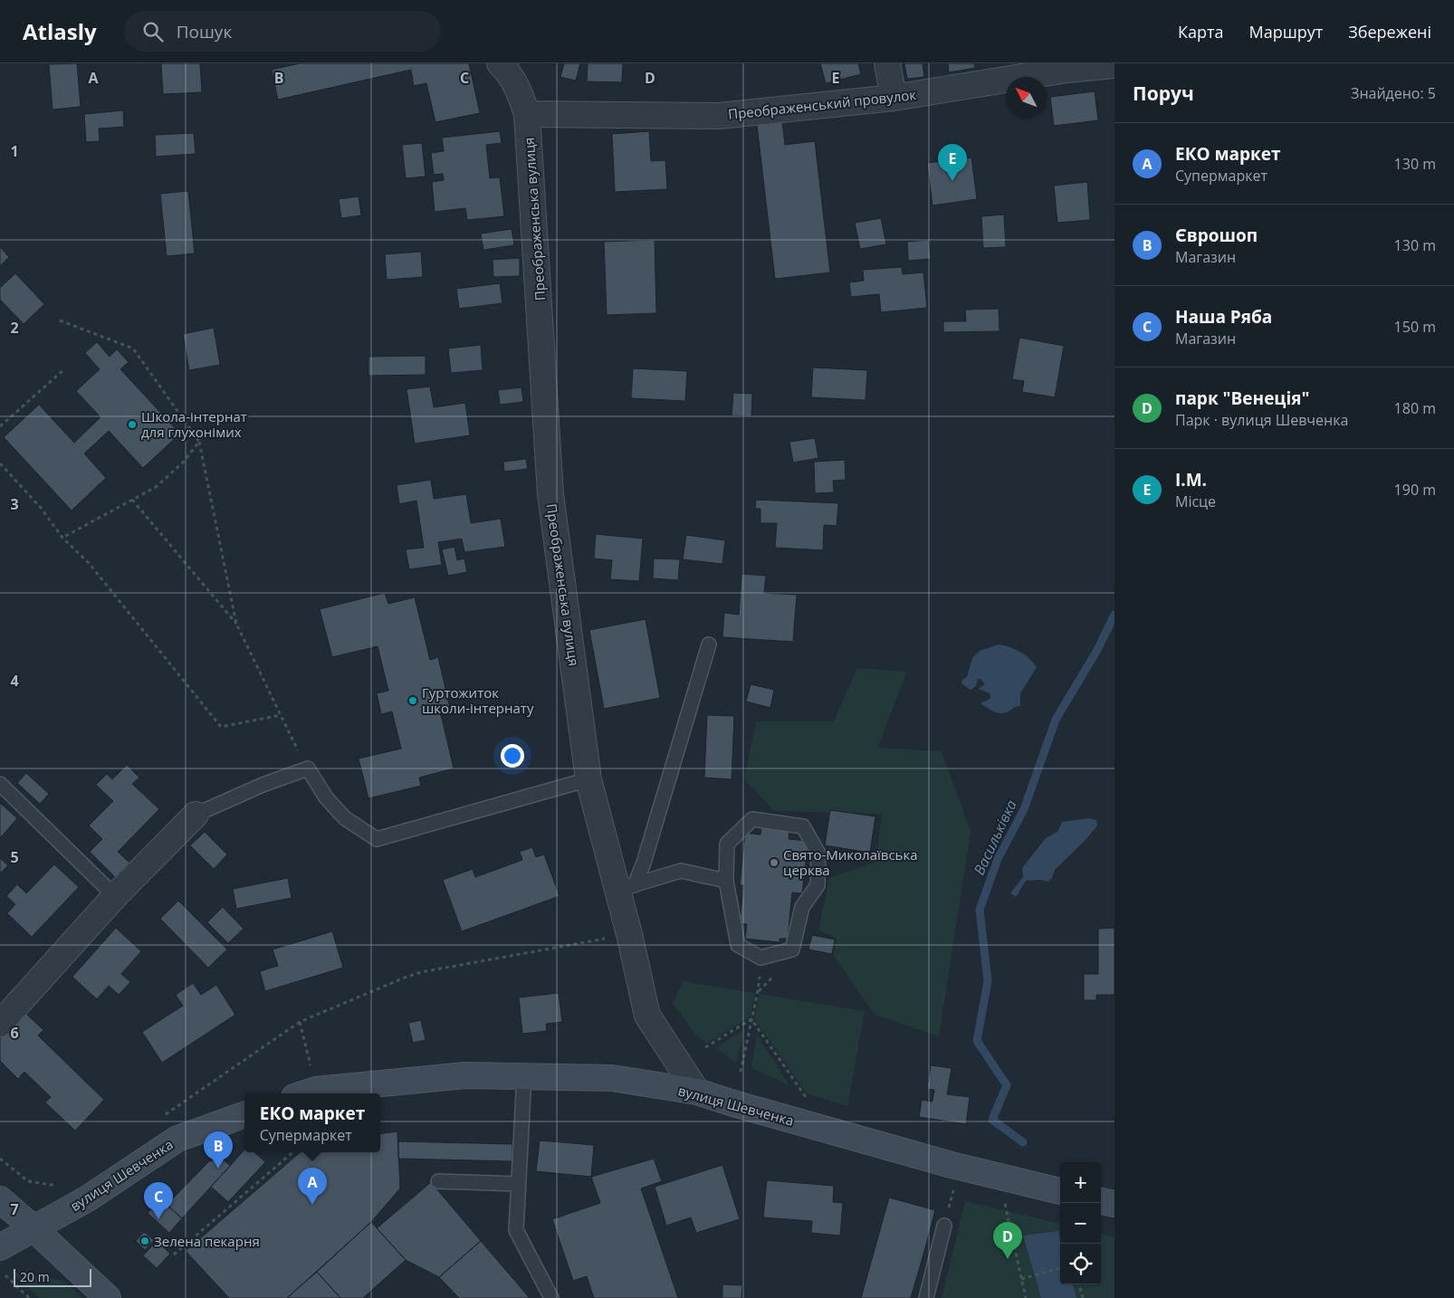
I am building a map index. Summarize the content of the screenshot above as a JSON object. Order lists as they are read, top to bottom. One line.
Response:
{"streets":{"street":["Преображенський провулок","Преображенська вулиця","вулиця Шевченка"]},"crossings":[["Преображенський провулок","Преображенська вулиця"],["Преображенська вулиця","вулиця Шевченка"]],"water":["Васильківка"],"places":["Школа-інтернат для глухонімих","Гуртожиток школи-інтернату","Свято-Миколаївська церква","Зелена пекарня"],"scale_bar":"20 m","north":"top left","page":{"header":"Atlasly","search":"Пошук","nav":["Карта","Маршрут","Збережені"],"heading":["Поруч","Знайдено: 5"],"list":[{"mark":"A","name":"ЕКО маркет","note":"Супермаркет","value":"130 m"},{"mark":"B","name":"Єврошоп","note":"Магазин","value":"130 m"},{"mark":"C","name":"Наша Ряба","note":"Магазин","value":"150 m"},{"mark":"D","name":"парк \"Венеція\"","note":"Парк · вулиця Шевченка","value":"180 m"},{"mark":"E","name":"І.М.","note":"Місце","value":"190 m"}],"pins":["E","B","A","C","D"],"popup":["ЕКО маркет","Супермаркет"],"map_buttons":["+","−"],"scale":"20 m"},"grid":{"columns":["A","B","C","D","E"],"rows":["1","2","3","4","5","6","7"]}}
